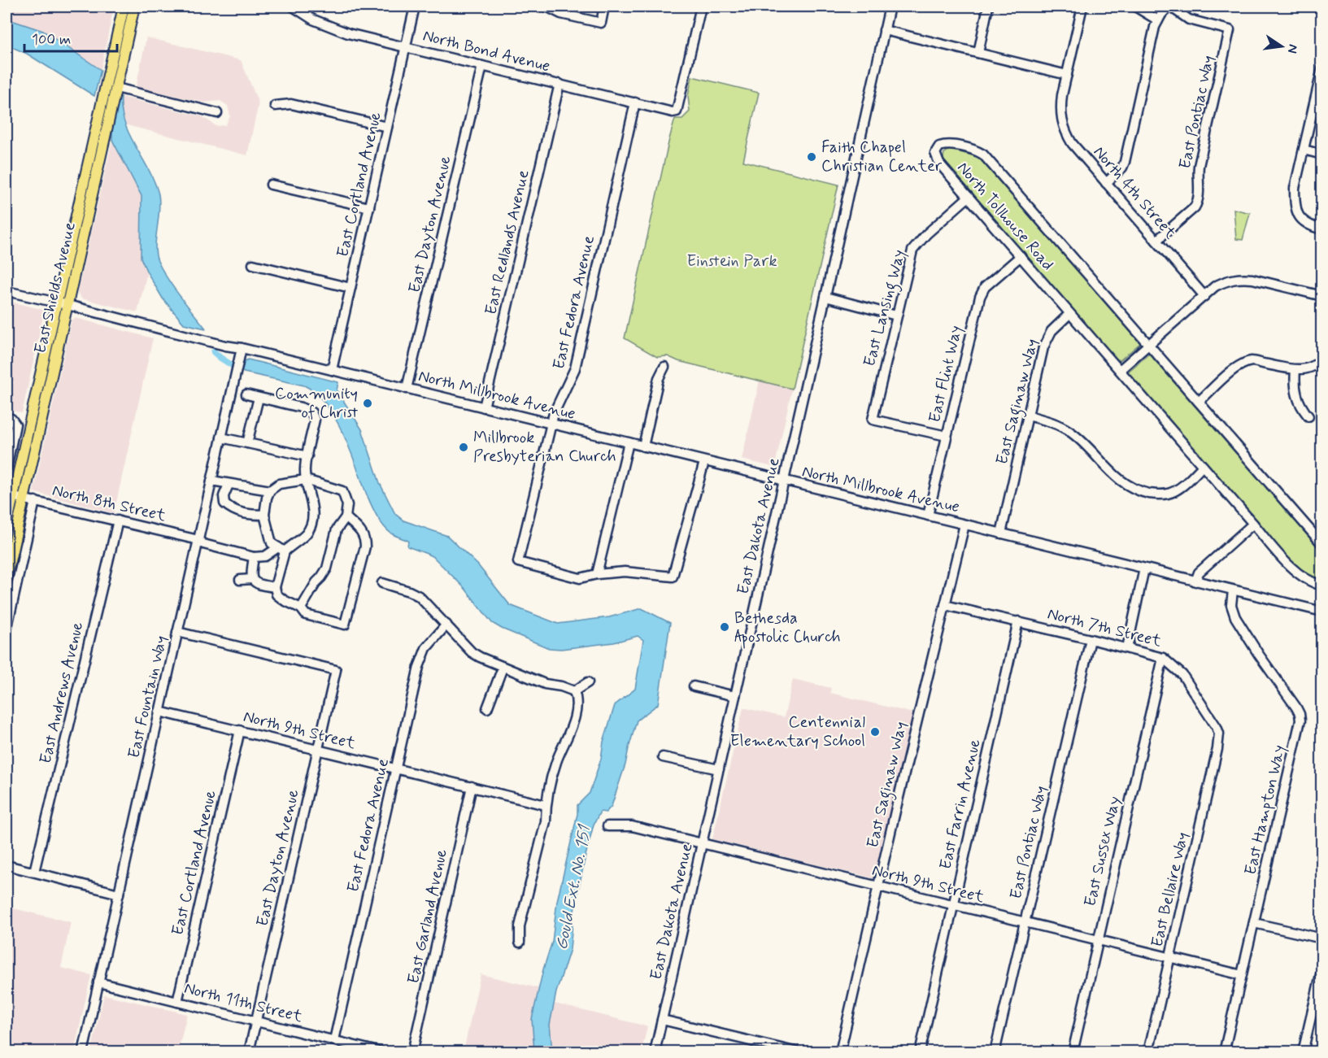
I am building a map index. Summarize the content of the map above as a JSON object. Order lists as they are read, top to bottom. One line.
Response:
{"streets":{"main road":["East Shields Avenue"],"street":["North Bond Avenue","East Pontiac Way","East Cortland Avenue","North 4th Street","North Tollhouse Road","East Dayton Avenue","East Redlands Avenue","East Fedora Avenue","East Lansing Way","East Flint Way","North Millbrook Avenue","East Saginaw Way","North 8th Street","East Dakota Avenue","North 7th Street","East Andrews Avenue","East Fountain Way","North 9th Street","East Farrin Avenue","East Hampton Way","East Sussex Way","East Bellaire Way","East Garland Avenue","North 11th Street"]},"crossings":[["North Bond Avenue","East Cortland Avenue"],["North Bond Avenue","East Dayton Avenue"],["North Bond Avenue","East Redlands Avenue"],["North Bond Avenue","East Fedora Avenue"],["East Pontiac Way","North 4th Street"],["East Pontiac Way","North 7th Street"],["East Pontiac Way","North 9th Street"],["East Cortland Avenue","North Millbrook Avenue"],["East Cortland Avenue","North 9th Street"],["East Cortland Avenue","North 11th Street"],["North Tollhouse Road","East Lansing Way"],["North Tollhouse Road","East Flint Way"],["North Tollhouse Road","East Saginaw Way"],["East Dayton Avenue","North Millbrook Avenue"],["East Dayton Avenue","East Fountain Way"],["East Dayton Avenue","North 9th Street"],["East Dayton Avenue","North 11th Street"],["East Redlands Avenue","North Millbrook Avenue"],["East Shields Avenue","North Millbrook Avenue"],["East Shields Avenue","North 8th Street"],["East Fedora Avenue","North Millbrook Avenue"],["East Fedora Avenue","North 9th Street"],["East Fedora Avenue","North 11th Street"],["East Lansing Way","East Flint Way"],["East Flint Way","North Millbrook Avenue"],["North Millbrook Avenue","East Saginaw Way"],["North Millbrook Avenue","East Dakota Avenue"],["North Millbrook Avenue","East Fountain Way"],["North Millbrook Avenue","East Hampton Way"],["East Saginaw Way","North 7th Street"],["East Saginaw Way","North 9th Street"],["North 8th Street","East Andrews Avenue"],["North 8th Street","East Fountain Way"],["East Dakota Avenue","North 9th Street"],["North 7th Street","East Farrin Avenue"],["North 7th Street","East Sussex Way"],["North 7th Street","East Bellaire Way"],["East Fountain Way","North 9th Street"],["East Fountain Way","North 11th Street"],["North 9th Street","East Farrin Avenue"],["North 9th Street","East Hampton Way"],["North 9th Street","East Sussex Way"],["North 9th Street","East Bellaire Way"],["North 9th Street","East Garland Avenue"]],"water":["Gould Ext. No. 151"],"parks":["Einstein Park"],"places":["Faith Chapel Christian Center","Community of Christ","Millbrook Presbyterian Church","Bethesda Apostolic Church","Centennial Elementary School"],"scale_bar":"100 m","north":"right"}
